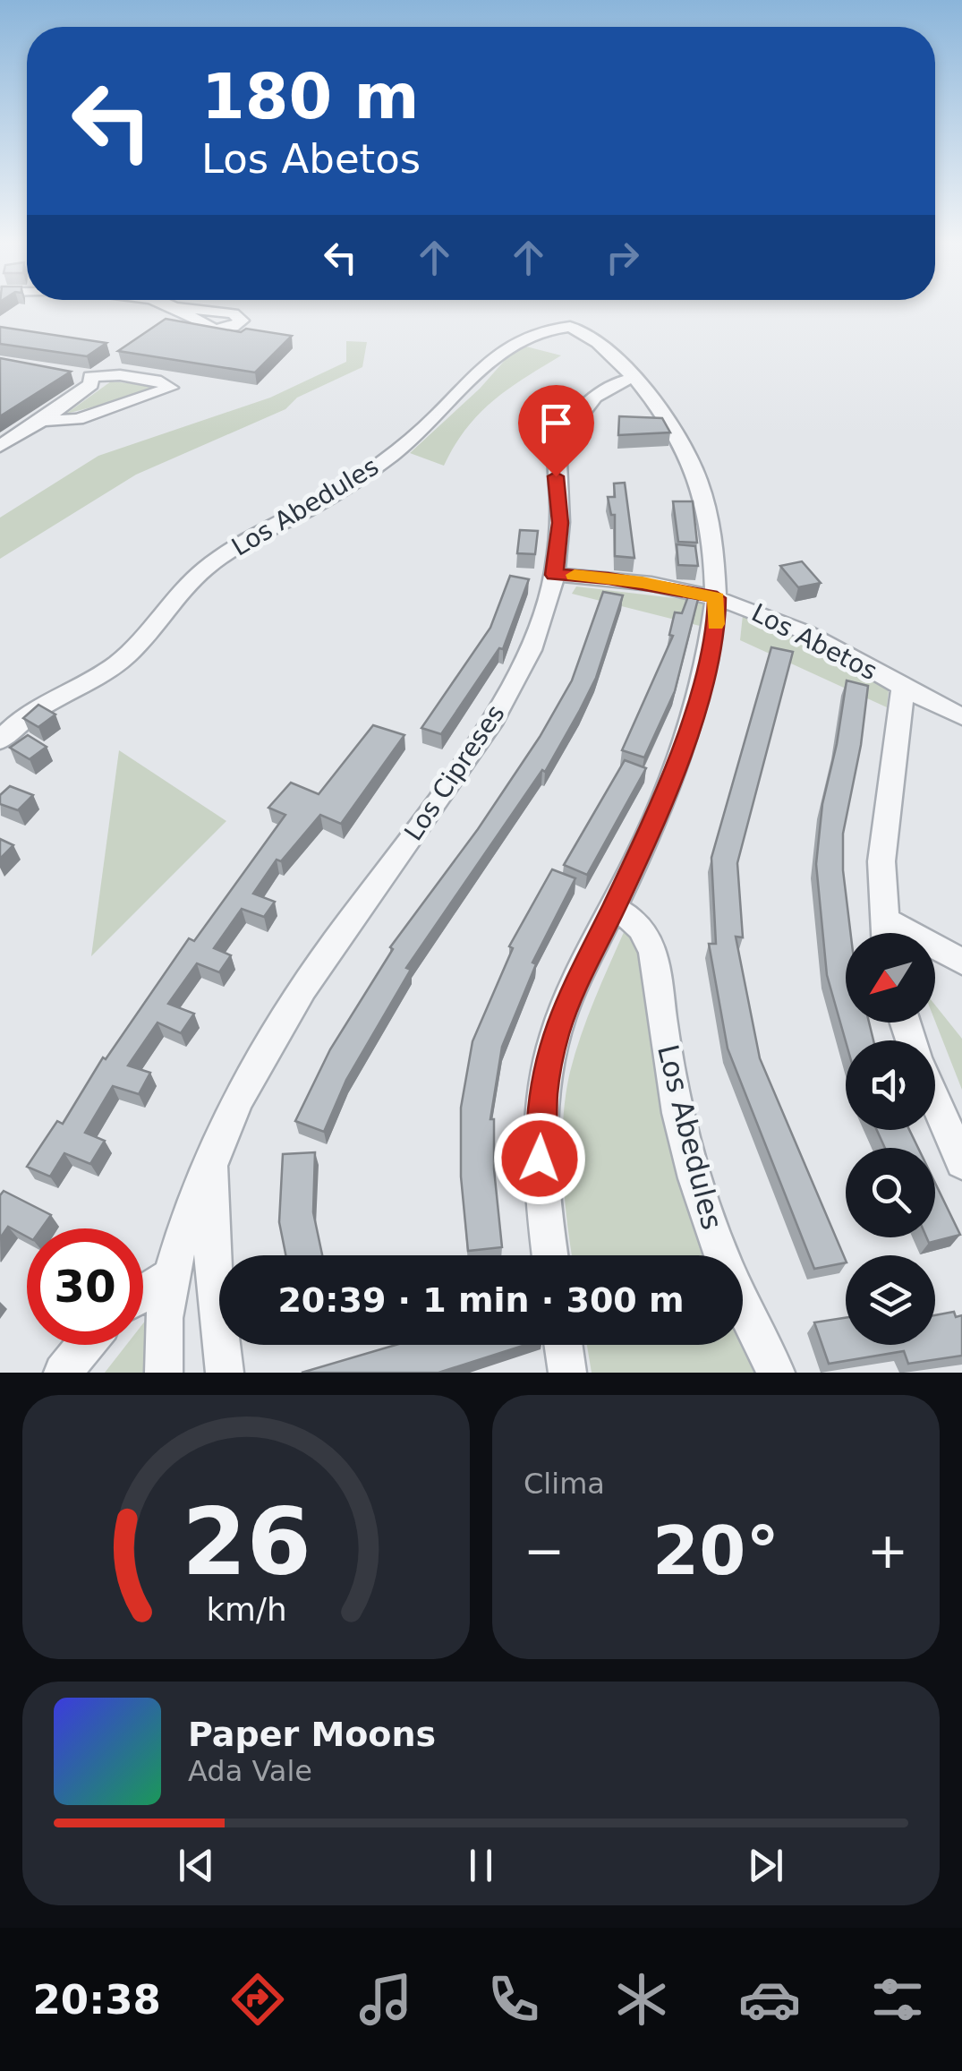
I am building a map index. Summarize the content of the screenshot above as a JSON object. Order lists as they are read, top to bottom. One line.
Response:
{"streets":{"street":["Los Abedules","Los Abetos","Los Cipreses"]},"crossings":[["Los Abedules","Los Abetos"],["Los Abedules","Los Cipreses"],["Los Abetos","Los Cipreses"]],"north":"bottom left","page":{"turn":["180 m","Los Abetos"],"limit":"30","trip":"20:39 · 1 min · 300 m","tile":"Clima","heat":["−","20°","+"],"song":["Paper Moons","Ada Vale"],"tabs":"20:38","gauge":["26","km/h"]}}
